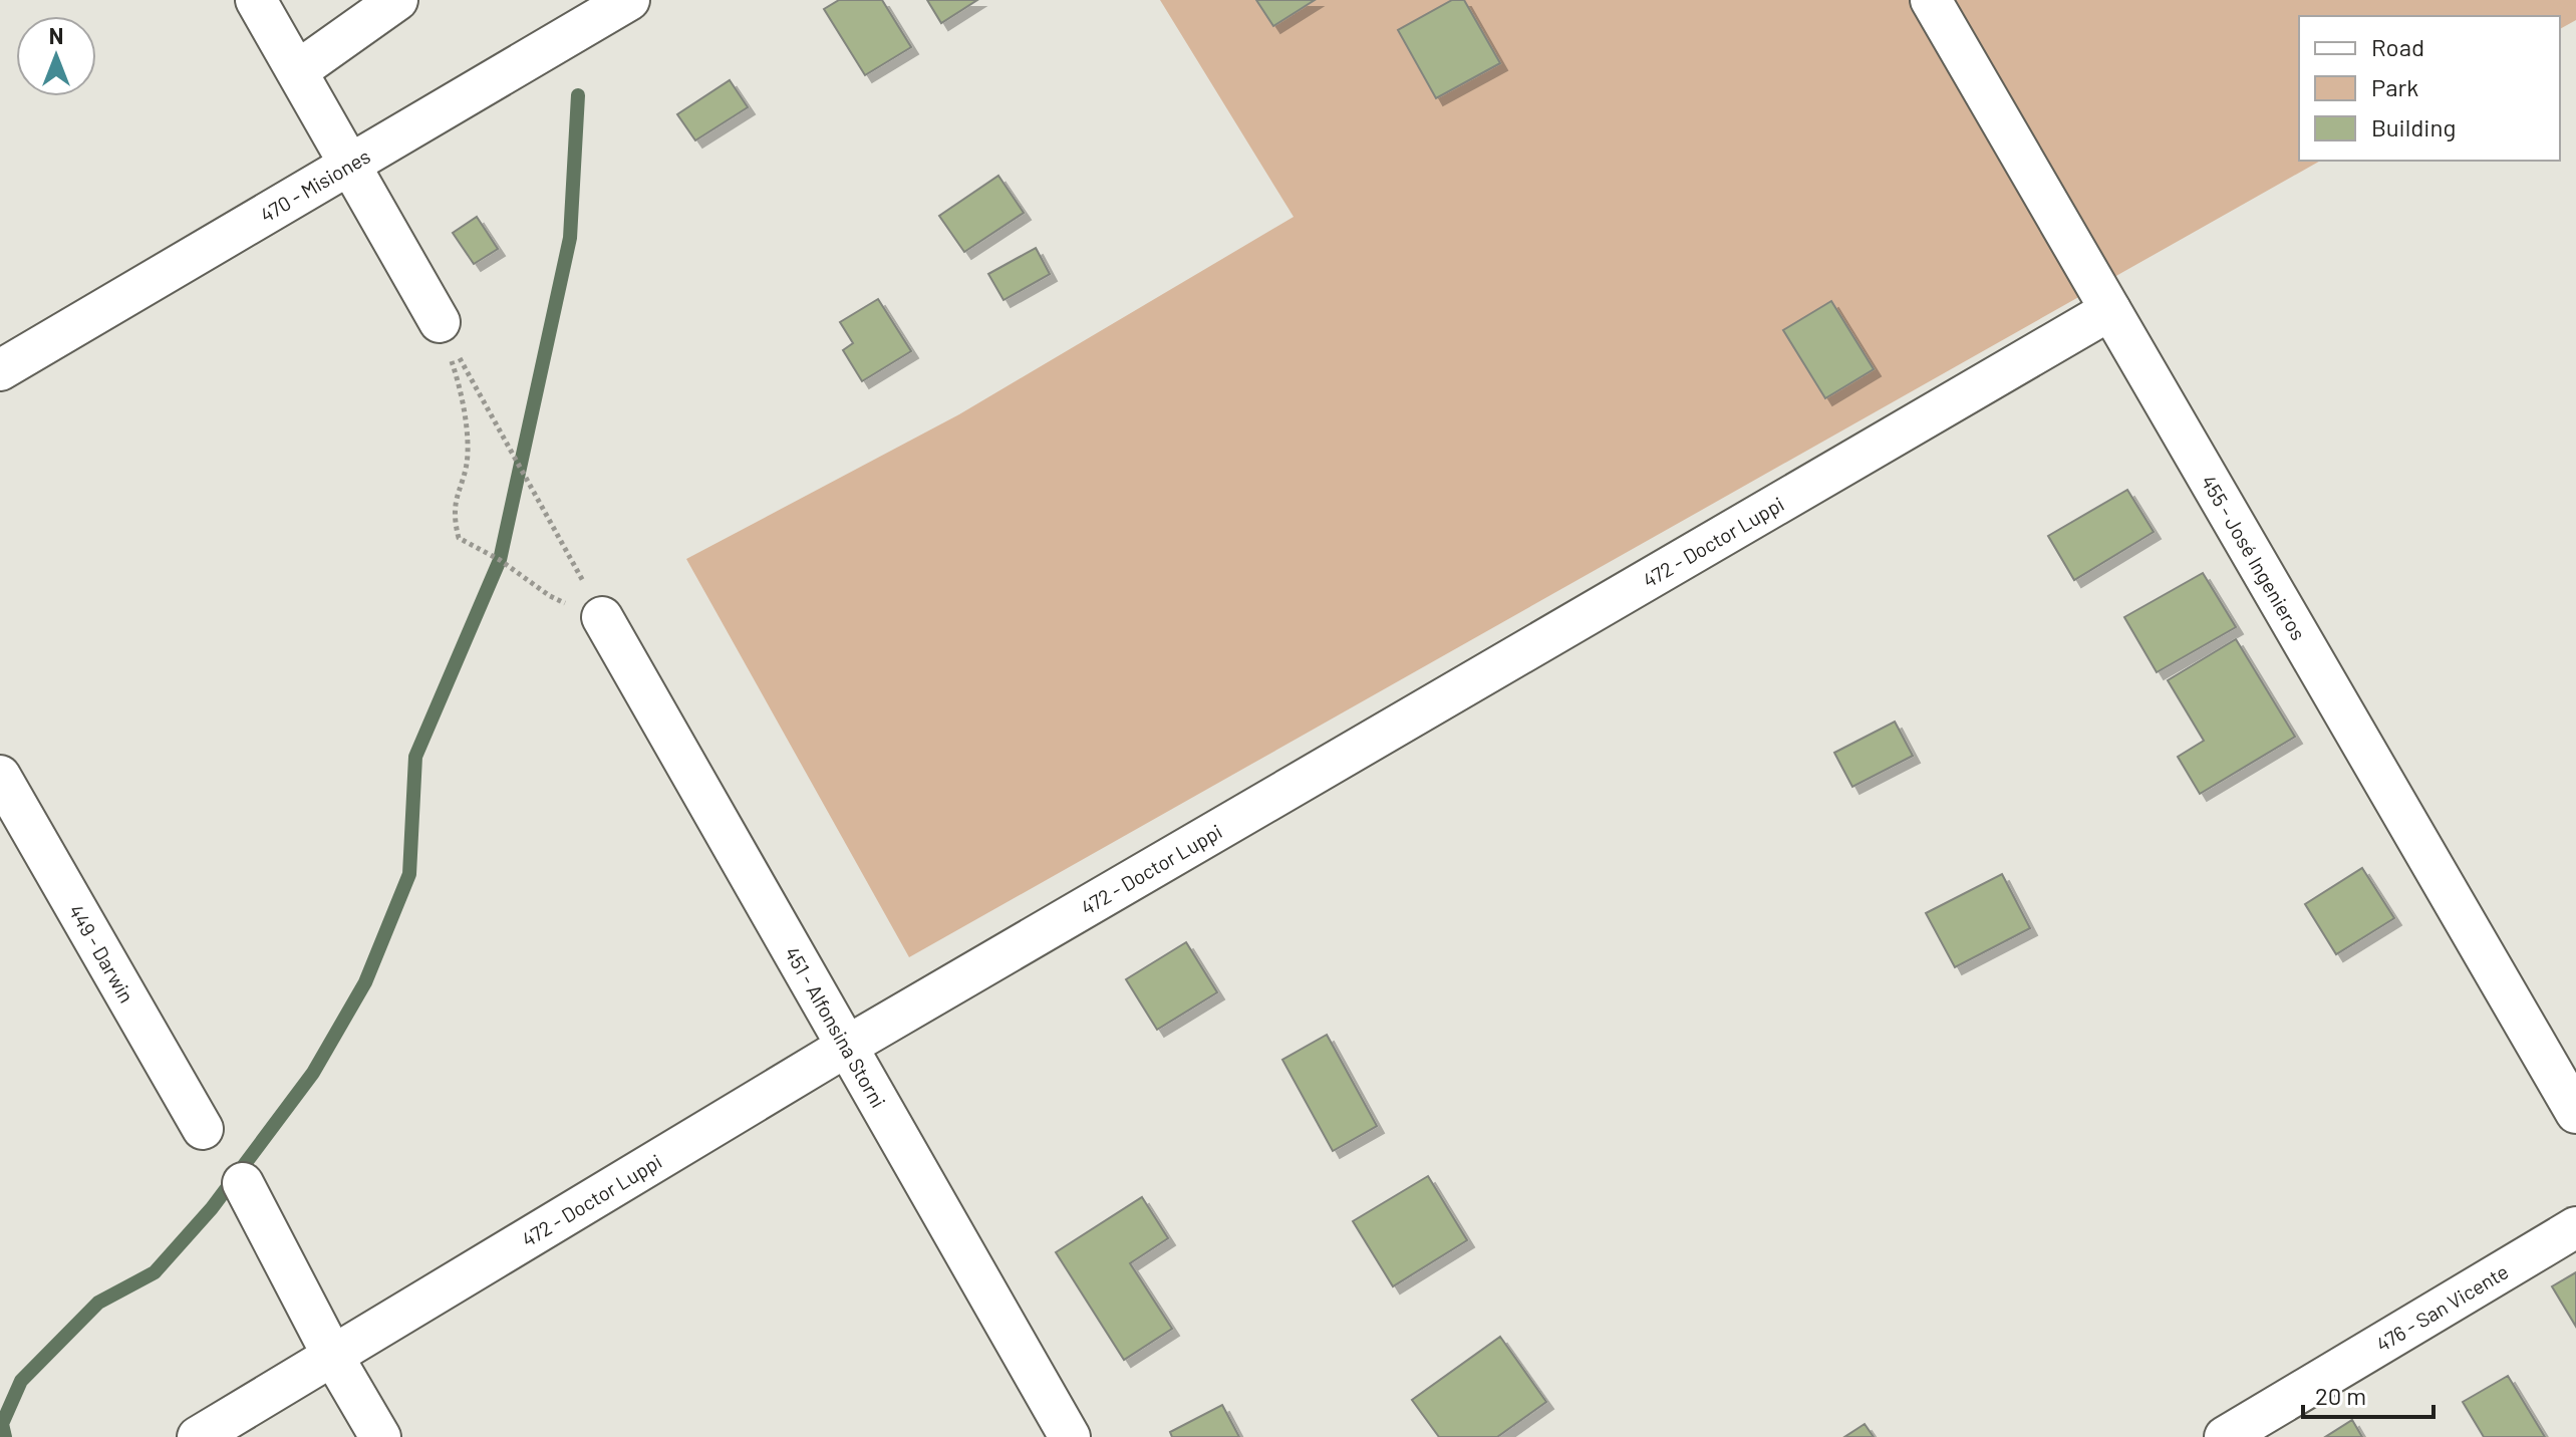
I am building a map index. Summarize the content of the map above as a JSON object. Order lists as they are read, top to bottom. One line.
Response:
{"streets":{"street":["470 - Misiones","472 - Doctor Luppi","455 - José Ingenieros","449 - Darwin","451 - Alfonsina Storni","476 - San Vicente"]},"crossings":[["472 - Doctor Luppi","455 - José Ingenieros"],["472 - Doctor Luppi","451 - Alfonsina Storni"]],"legend":["Road","Park","Building"],"scale_bar":"20 m","north":"top"}
